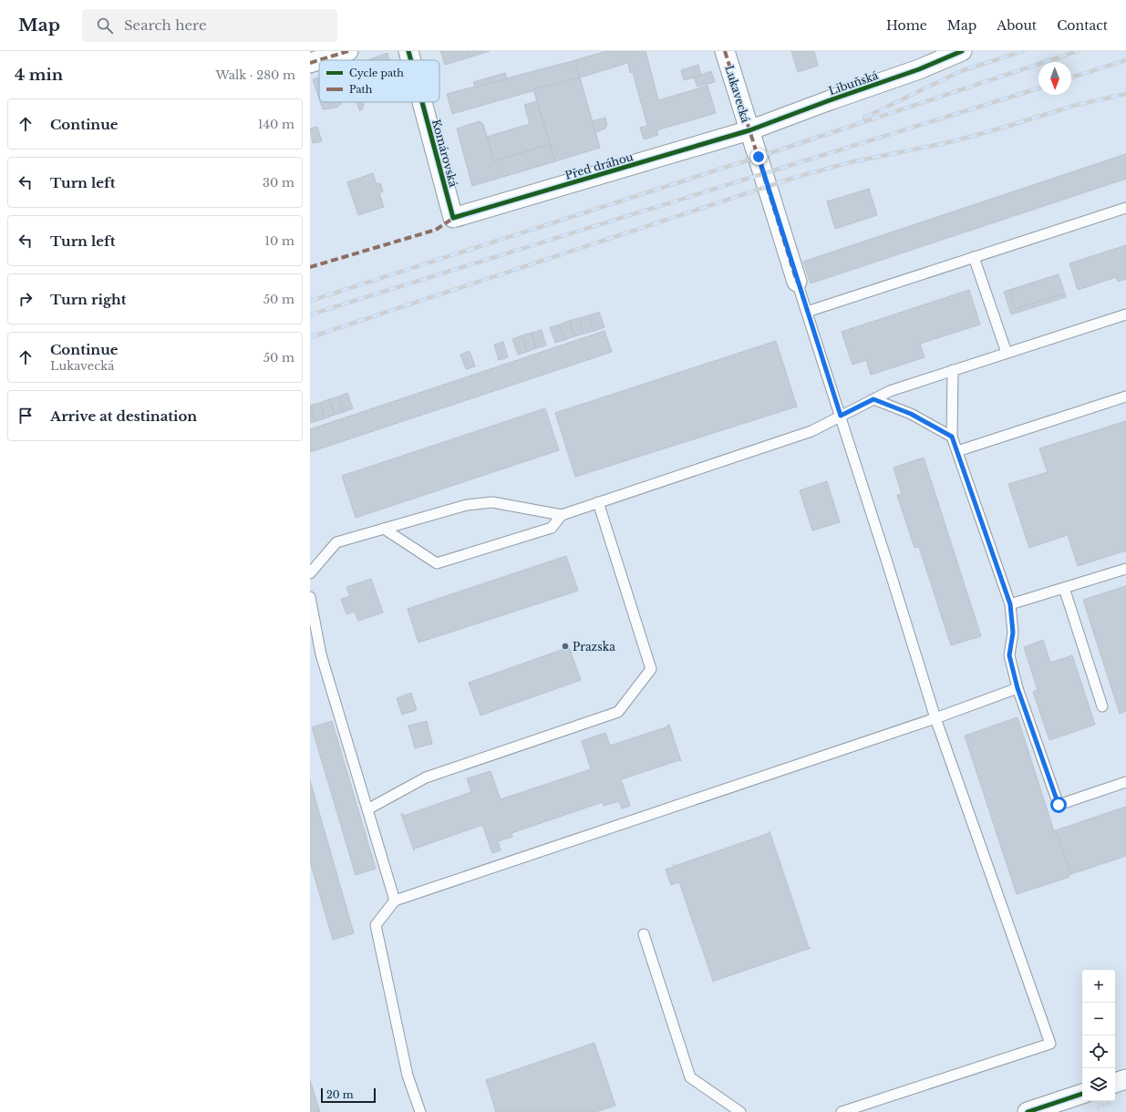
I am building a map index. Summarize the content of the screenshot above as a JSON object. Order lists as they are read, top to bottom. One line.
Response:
{"streets":{"street":["Libuňská","Lukavecká","Komárovská","Před dráhou"]},"crossings":[["Libuňská","Lukavecká"],["Libuňská","Před dráhou"],["Lukavecká","Před dráhou"],["Komárovská","Před dráhou"]],"places":["Prazska"],"legend":["Cycle path","Path"],"scale_bar":"20 m","north":"bottom","page":{"header":"Map","search":"Search here","nav":["Home","Map","About","Contact"],"heading":["4 min","Walk · 280 m"],"list":[["Continue","140 m"],["Turn left","30 m"],["Turn left","10 m"],["Turn right","50 m"],["Continue","Lukavecká","50 m"],"Arrive at destination"],"map_buttons":["+","−"],"scale":"20 m"}}
